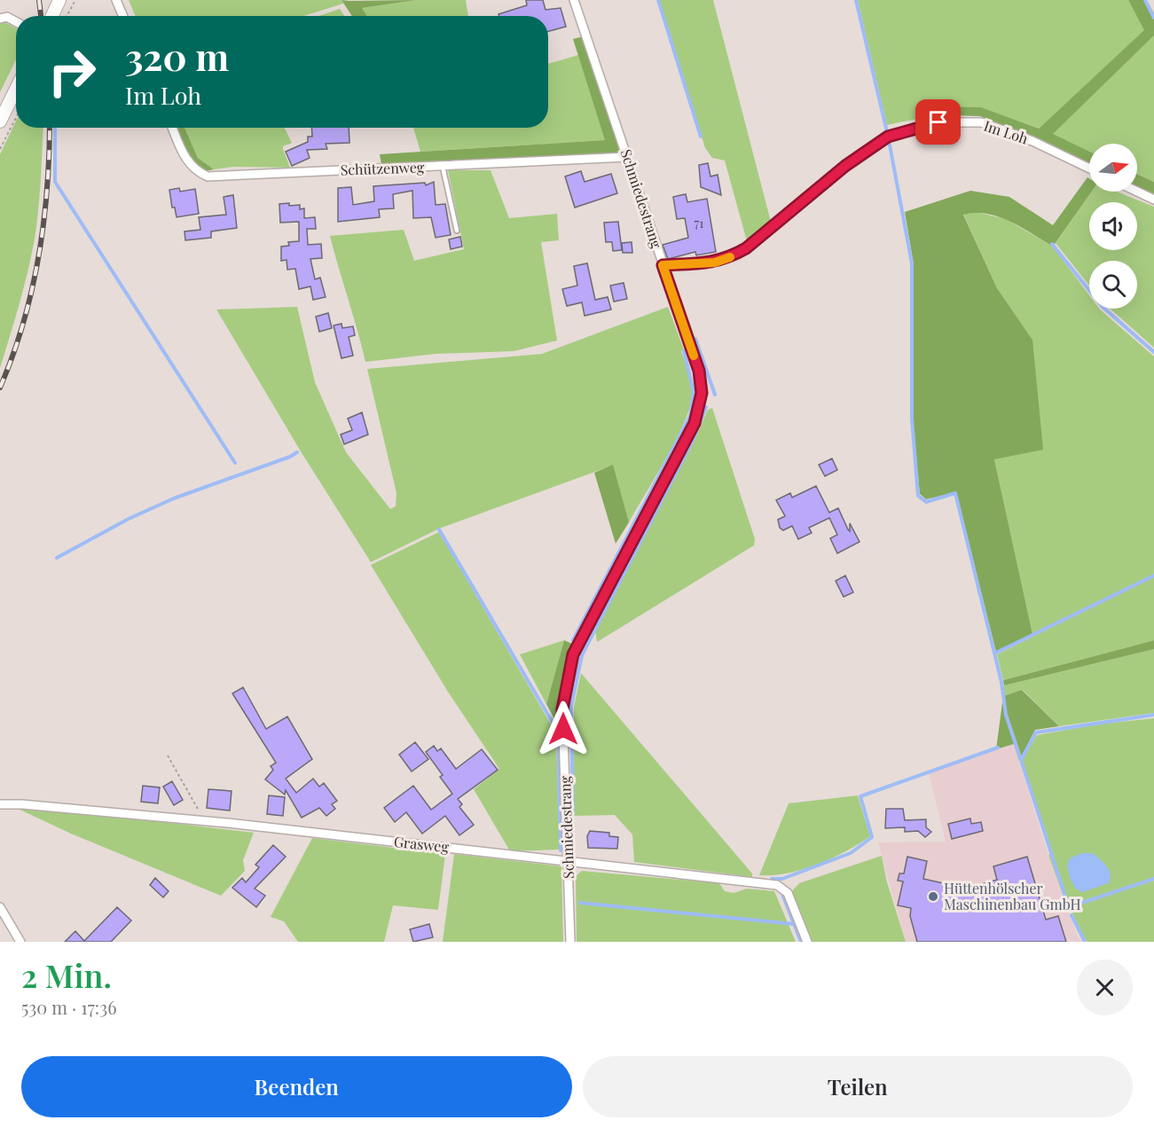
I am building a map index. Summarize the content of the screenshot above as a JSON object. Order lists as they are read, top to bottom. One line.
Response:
{"streets":{"street":["Im Loh","Schützenweg","Schmiedestrang","Grasweg"]},"crossings":[["Im Loh","Schmiedestrang"],["Schützenweg","Schmiedestrang"],["Schmiedestrang","Grasweg"]],"places":["Hüttenhölscher Maschinenbau GmbH"],"house_numbers":["71"],"north":"right","page":{"turn":["320 m","Im Loh"],"heading":["2 Min.","530 m · 17:36"],"buttons":["Beenden","Teilen"]}}
